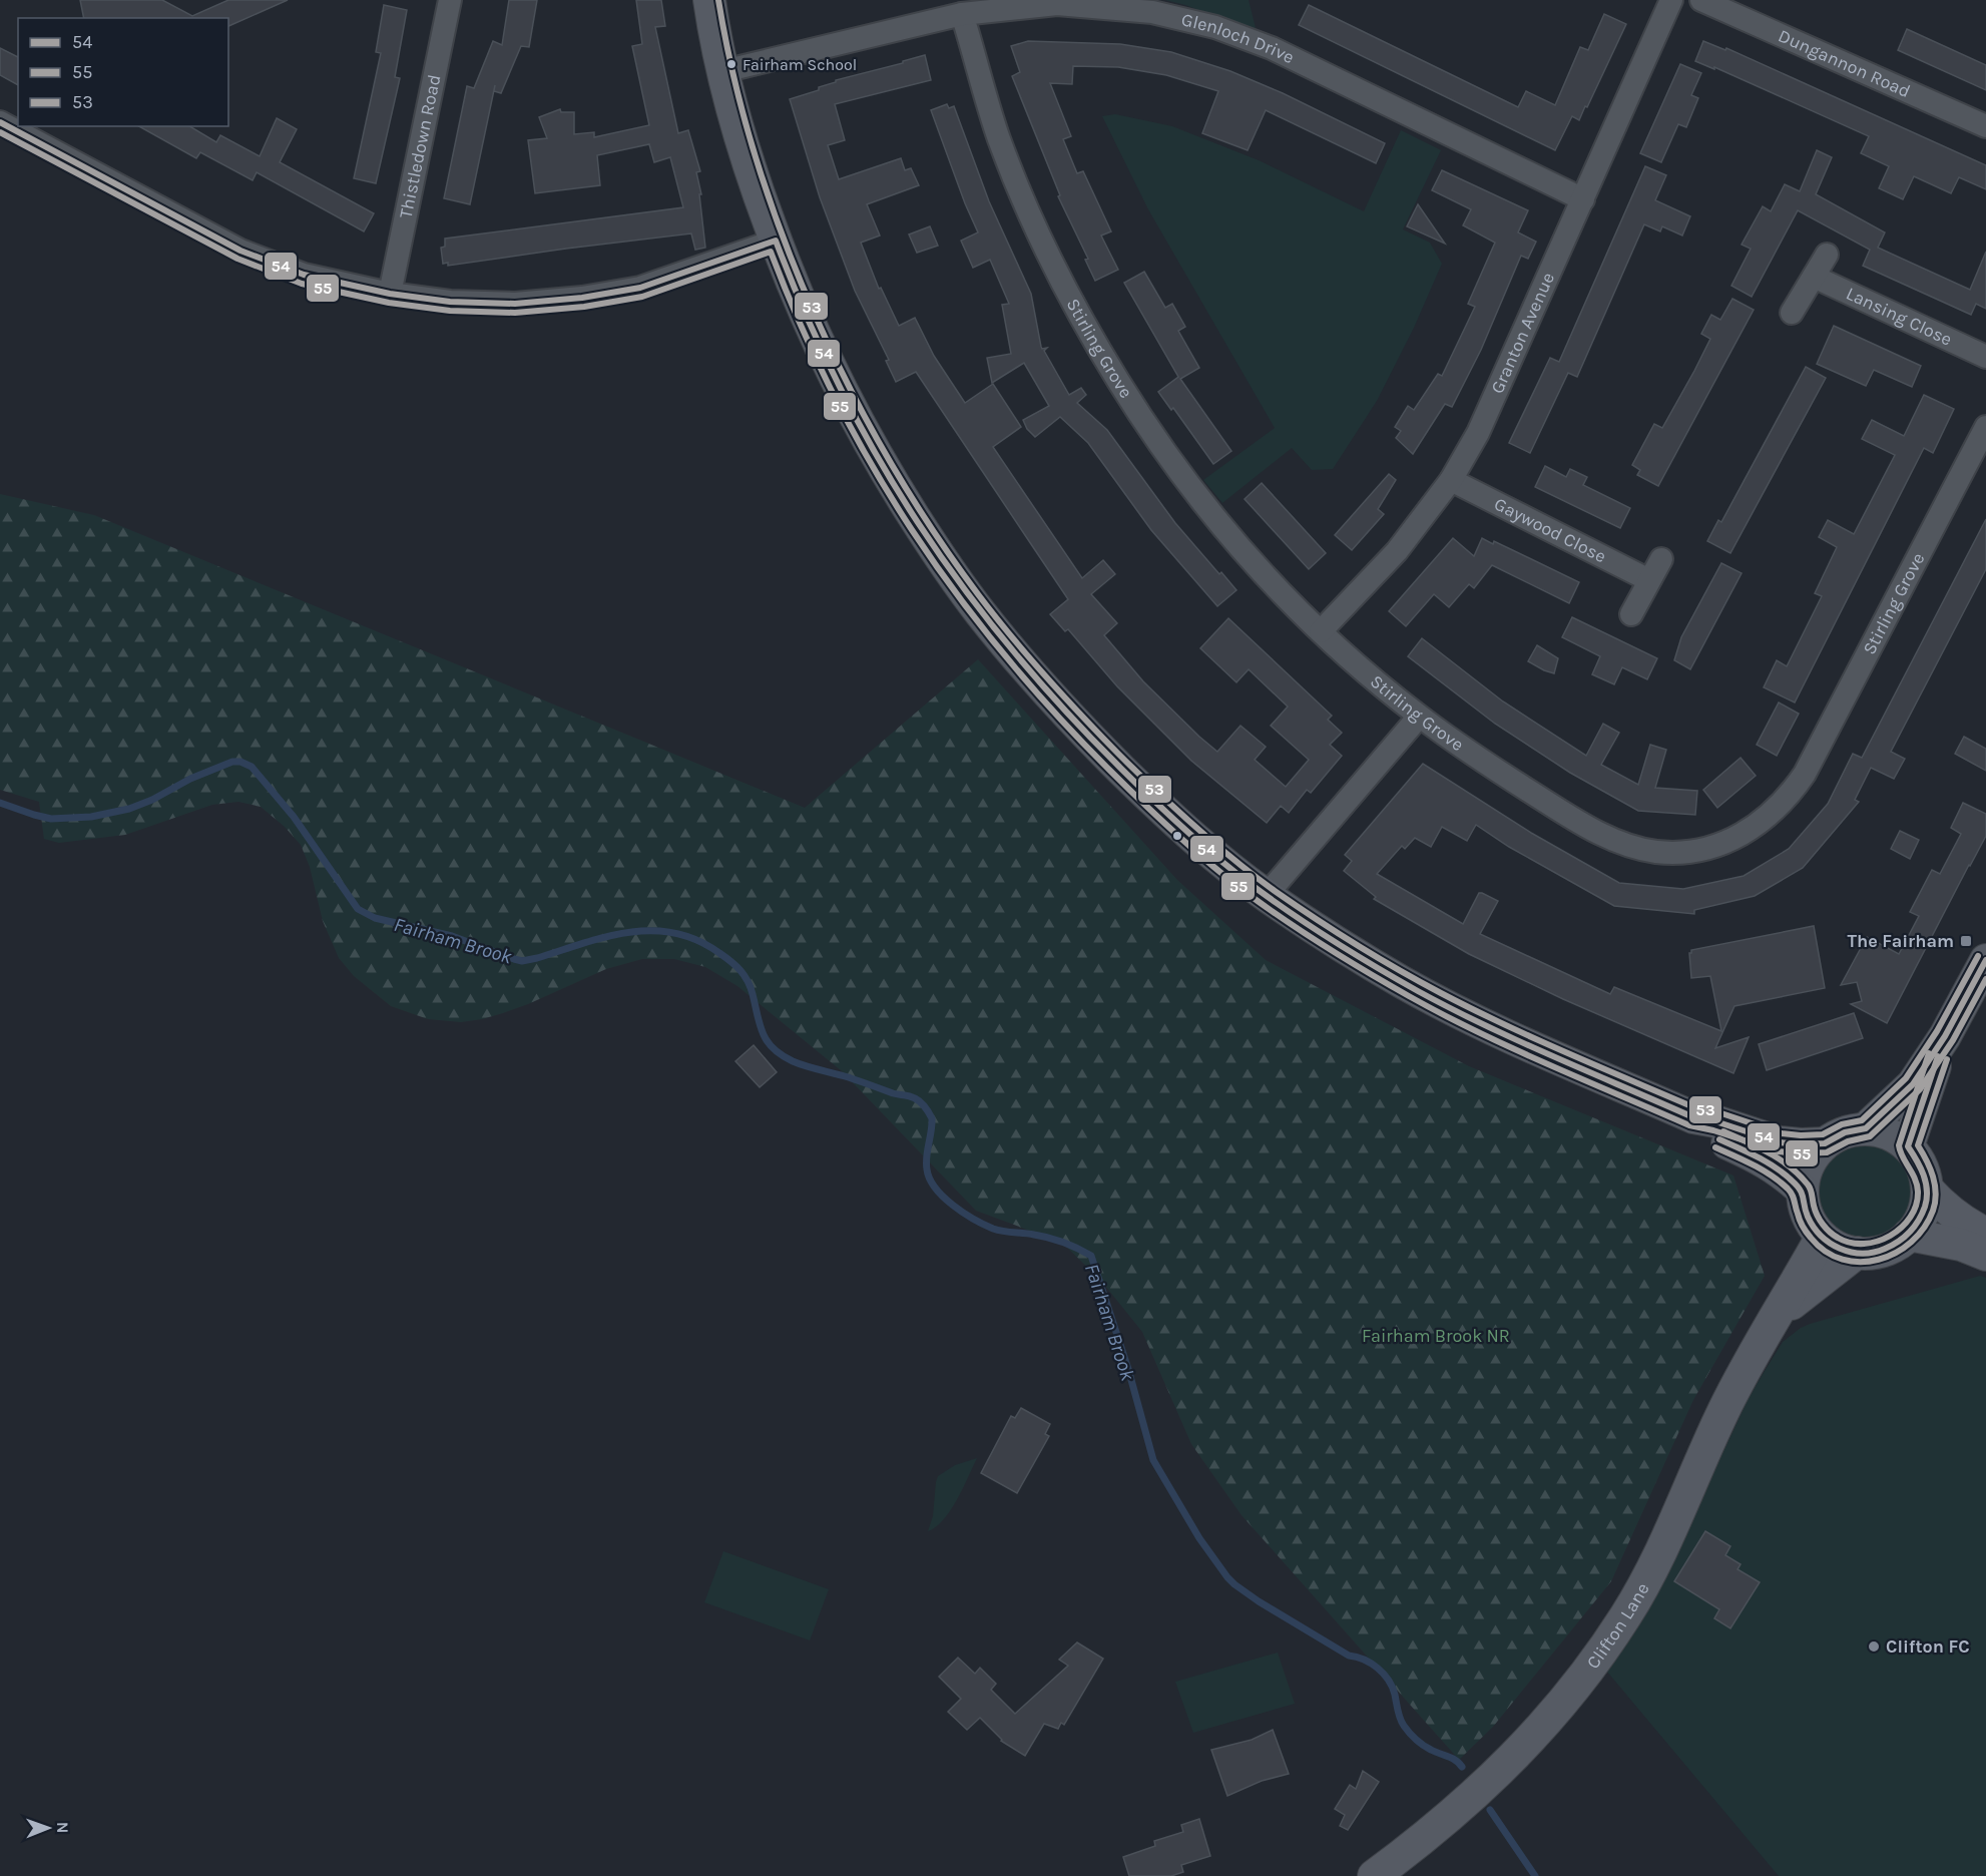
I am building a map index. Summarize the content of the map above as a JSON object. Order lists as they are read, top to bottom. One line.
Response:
{"streets":{"street":["Glenloch Drive","Dungannon Road","Thistledown Road","Lansing Close","Granton Avenue","Stirling Grove","Gaywood Close","Clifton Lane"]},"crossings":[["Glenloch Drive","Granton Avenue"],["Glenloch Drive","Stirling Grove"],["Granton Avenue","Stirling Grove"],["Granton Avenue","Gaywood Close"]],"water":["Fairham Brook"],"parks":["Fairham Brook NR"],"places":{"other":["Fairham School","Clifton FC"],"transit":["The Fairham"]},"lines":["transit line 53","transit line 54","transit line 55"],"legend":["54","55","53"],"north":"right"}
